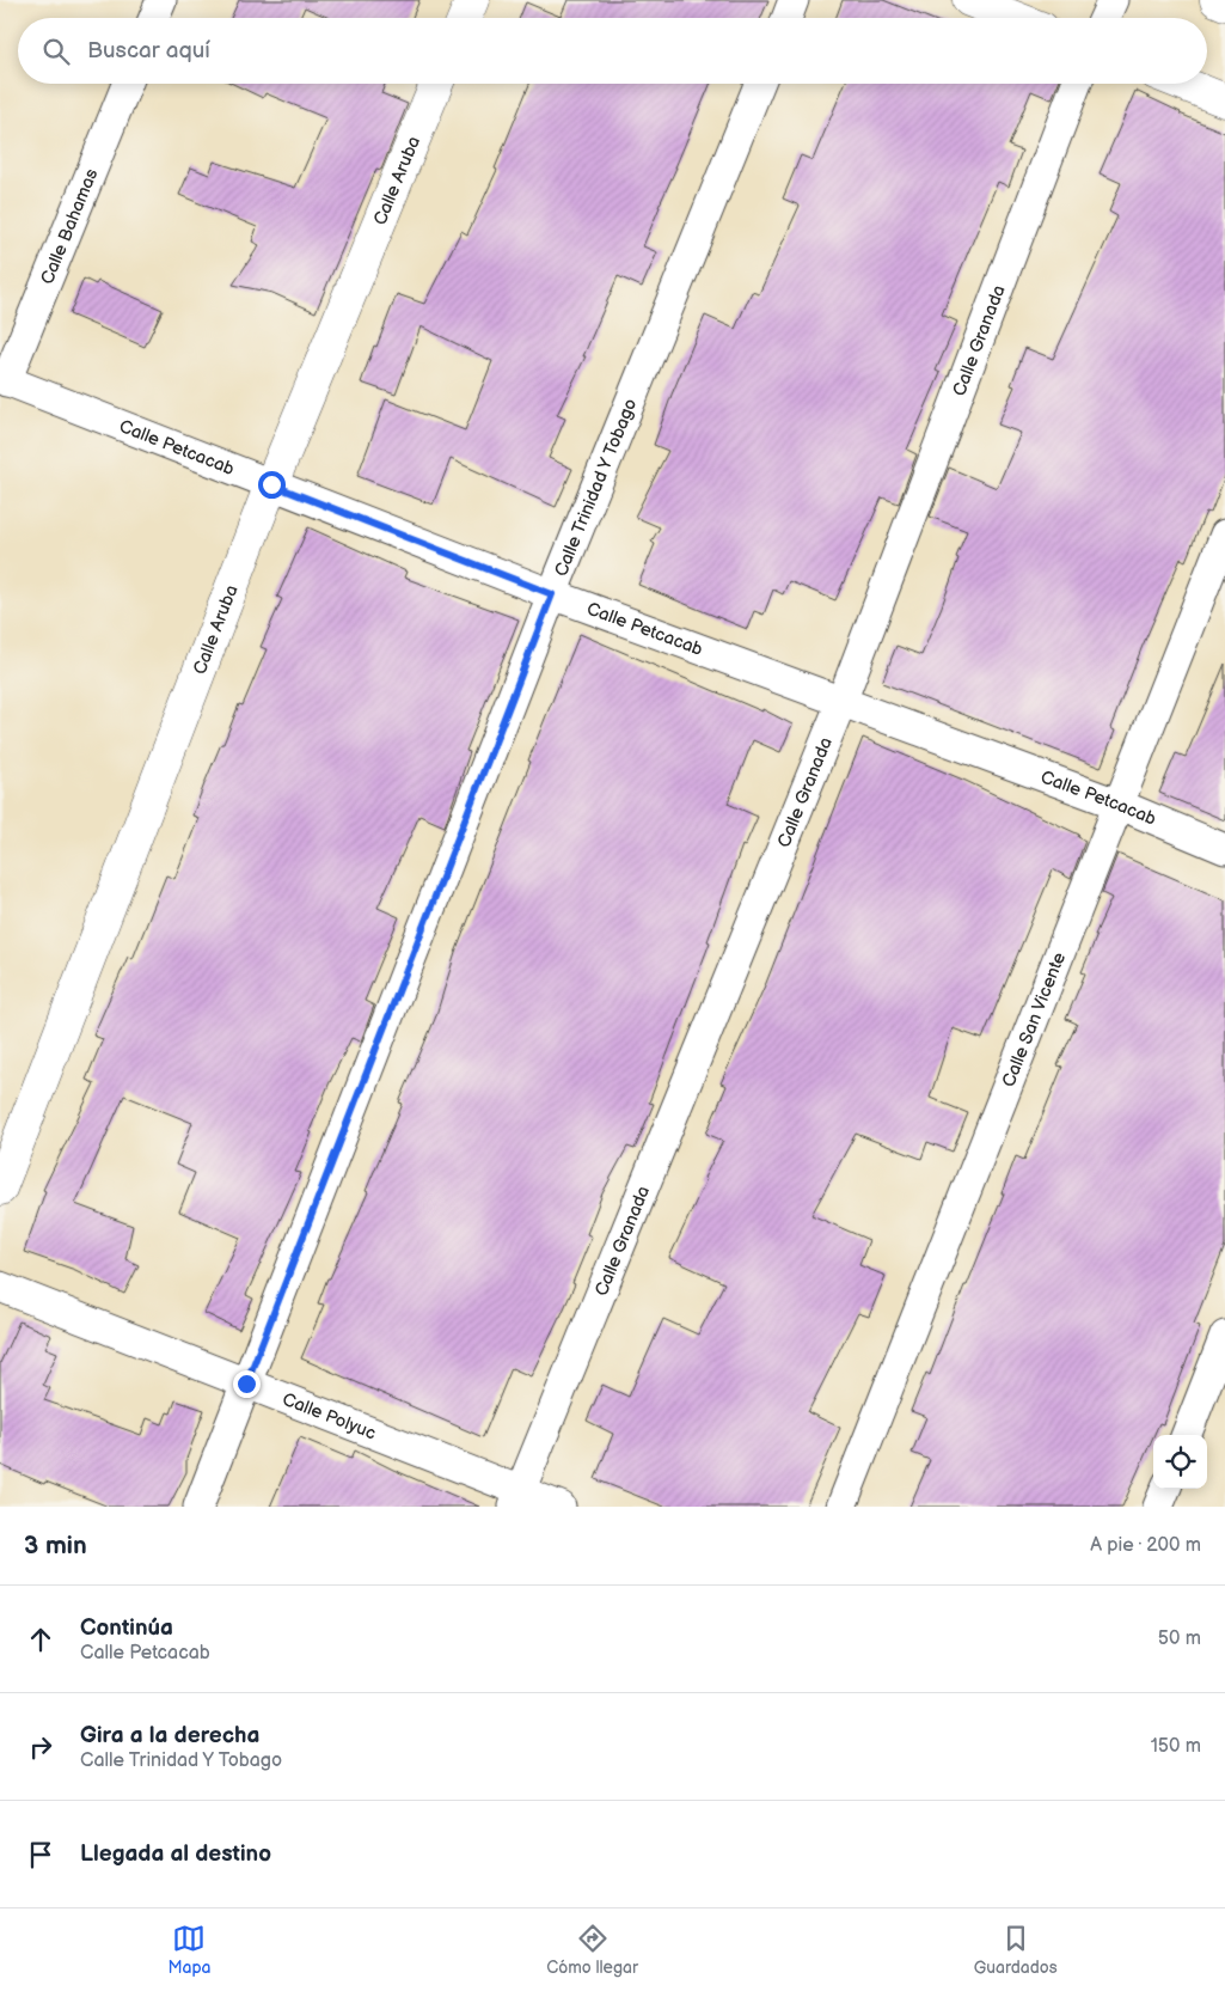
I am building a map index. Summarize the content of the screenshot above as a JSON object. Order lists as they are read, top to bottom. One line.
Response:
{"streets":{"street":["Calle Aruba","Calle Bahamas","Calle Granada","Calle Petcacab","Calle Trinidad Y Tobago","Calle San Vicente","Calle Polyuc"]},"crossings":[["Calle Aruba","Calle Petcacab"],["Calle Bahamas","Calle Petcacab"],["Calle Granada","Calle Petcacab"],["Calle Granada","Calle Polyuc"],["Calle Petcacab","Calle Trinidad Y Tobago"],["Calle Petcacab","Calle San Vicente"],["Calle Trinidad Y Tobago","Calle Polyuc"]],"page":{"search":"Buscar aquí","heading":["3 min","A pie · 200 m"],"list":[["Continúa","Calle Petcacab","50 m"],["Gira a la derecha","Calle Trinidad Y Tobago","150 m"],"Llegada al destino"],"nav":["Mapa","Cómo llegar","Guardados"]}}
